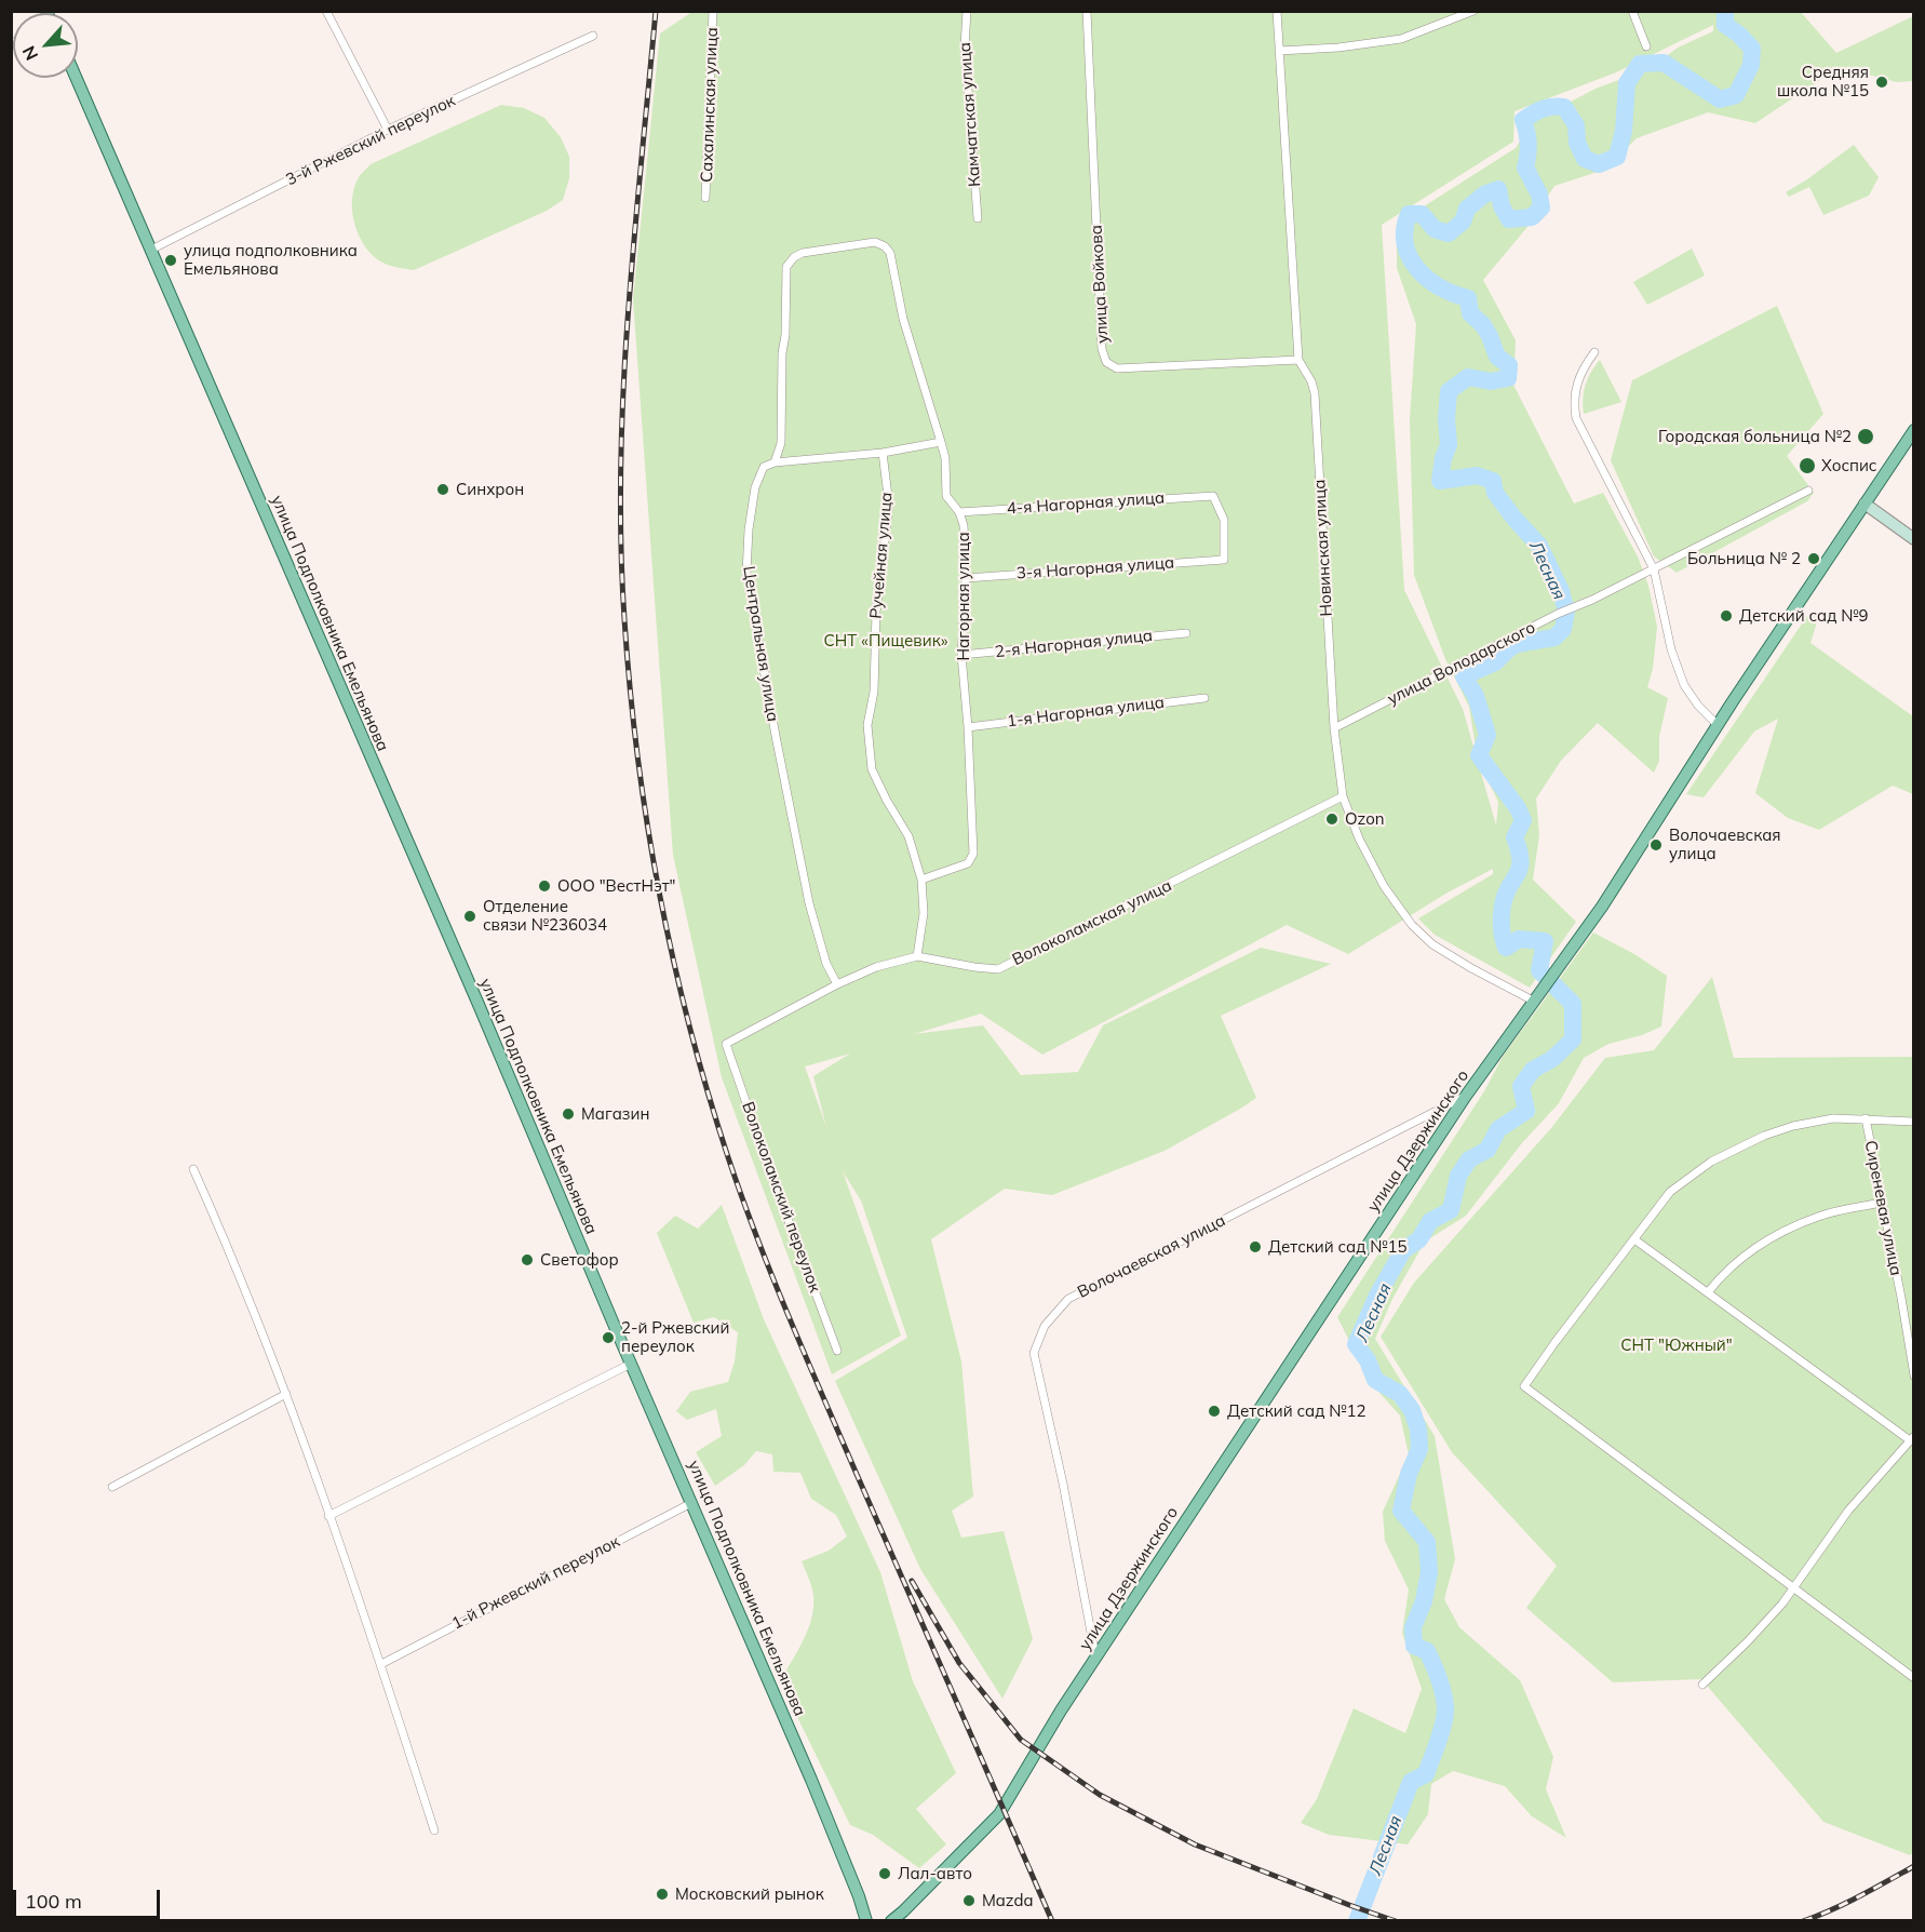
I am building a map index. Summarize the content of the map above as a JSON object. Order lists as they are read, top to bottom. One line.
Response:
{"streets":{"main road":["улица Подполковника Емельянова","улица Дзержинского"],"street":["Сахалинская улица","Камчатская улица","3-й Ржевский переулок","улица Войкова","4-я Нагорная улица","Новинская улица","Ручейная улица","3-я Нагорная улица","Нагорная улица","Центральная улица","2-я Нагорная улица","улица Володарского","1-я Нагорная улица","Волоколамская улица","Волоколамский переулок","Сиреневая улица","Волочаевская улица","1-й Ржевский переулок"]},"crossings":[["3-й Ржевский переулок","улица Подполковника Емельянова"],["улица Войкова","Новинская улица"],["4-я Нагорная улица","3-я Нагорная улица"],["4-я Нагорная улица","Нагорная улица"],["Новинская улица","улица Володарского"],["Новинская улица","Волоколамская улица"],["Новинская улица","улица Дзержинского"],["Ручейная улица","Нагорная улица"],["Ручейная улица","Волоколамская улица"],["3-я Нагорная улица","Нагорная улица"],["Нагорная улица","Центральная улица"],["Нагорная улица","2-я Нагорная улица"],["Нагорная улица","1-я Нагорная улица"],["улица Подполковника Емельянова","1-й Ржевский переулок"],["Центральная улица","Волоколамская улица"],["Волоколамская улица","Волоколамский переулок"],["улица Дзержинского","Волочаевская улица"]],"water":["Лесная"],"parks":["СНТ «Пищевик»","СНТ \"Южный\""],"places":["Средняя школа №15","улица подполковника Емельянова","Городская больница №2","Хоспис","Синхрон","Больница № 2","Детский сад №9","Ozon","Волочаевская улица","ООО \"ВестНэт\"","Отделение связи №236034","Магазин","Детский сад №15","Светофор","2-й Ржевский переулок","Детский сад №12","Лал-авто","Московский рынок","Mazda"],"scale_bar":"100 m","north":"bottom left"}
